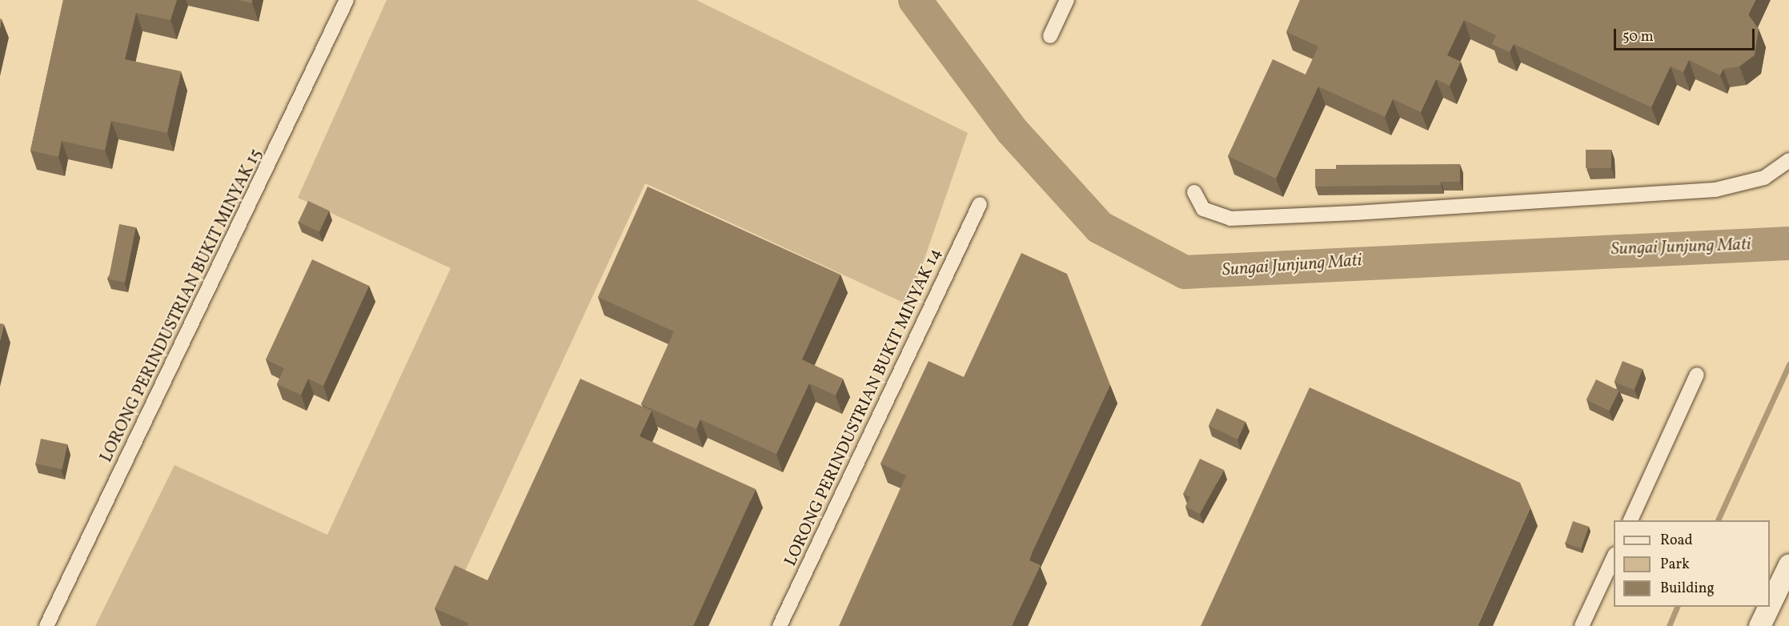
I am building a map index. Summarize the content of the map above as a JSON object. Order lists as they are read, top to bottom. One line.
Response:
{"streets":{"street":["LORONG PERINDUSTRIAN BUKIT MINYAK 15","LORONG PERINDUSTRIAN BUKIT MINYAK 14"]},"water":["Sungai Junjung Mati"],"legend":["Road","Park","Building"],"scale_bar":"50 m"}
